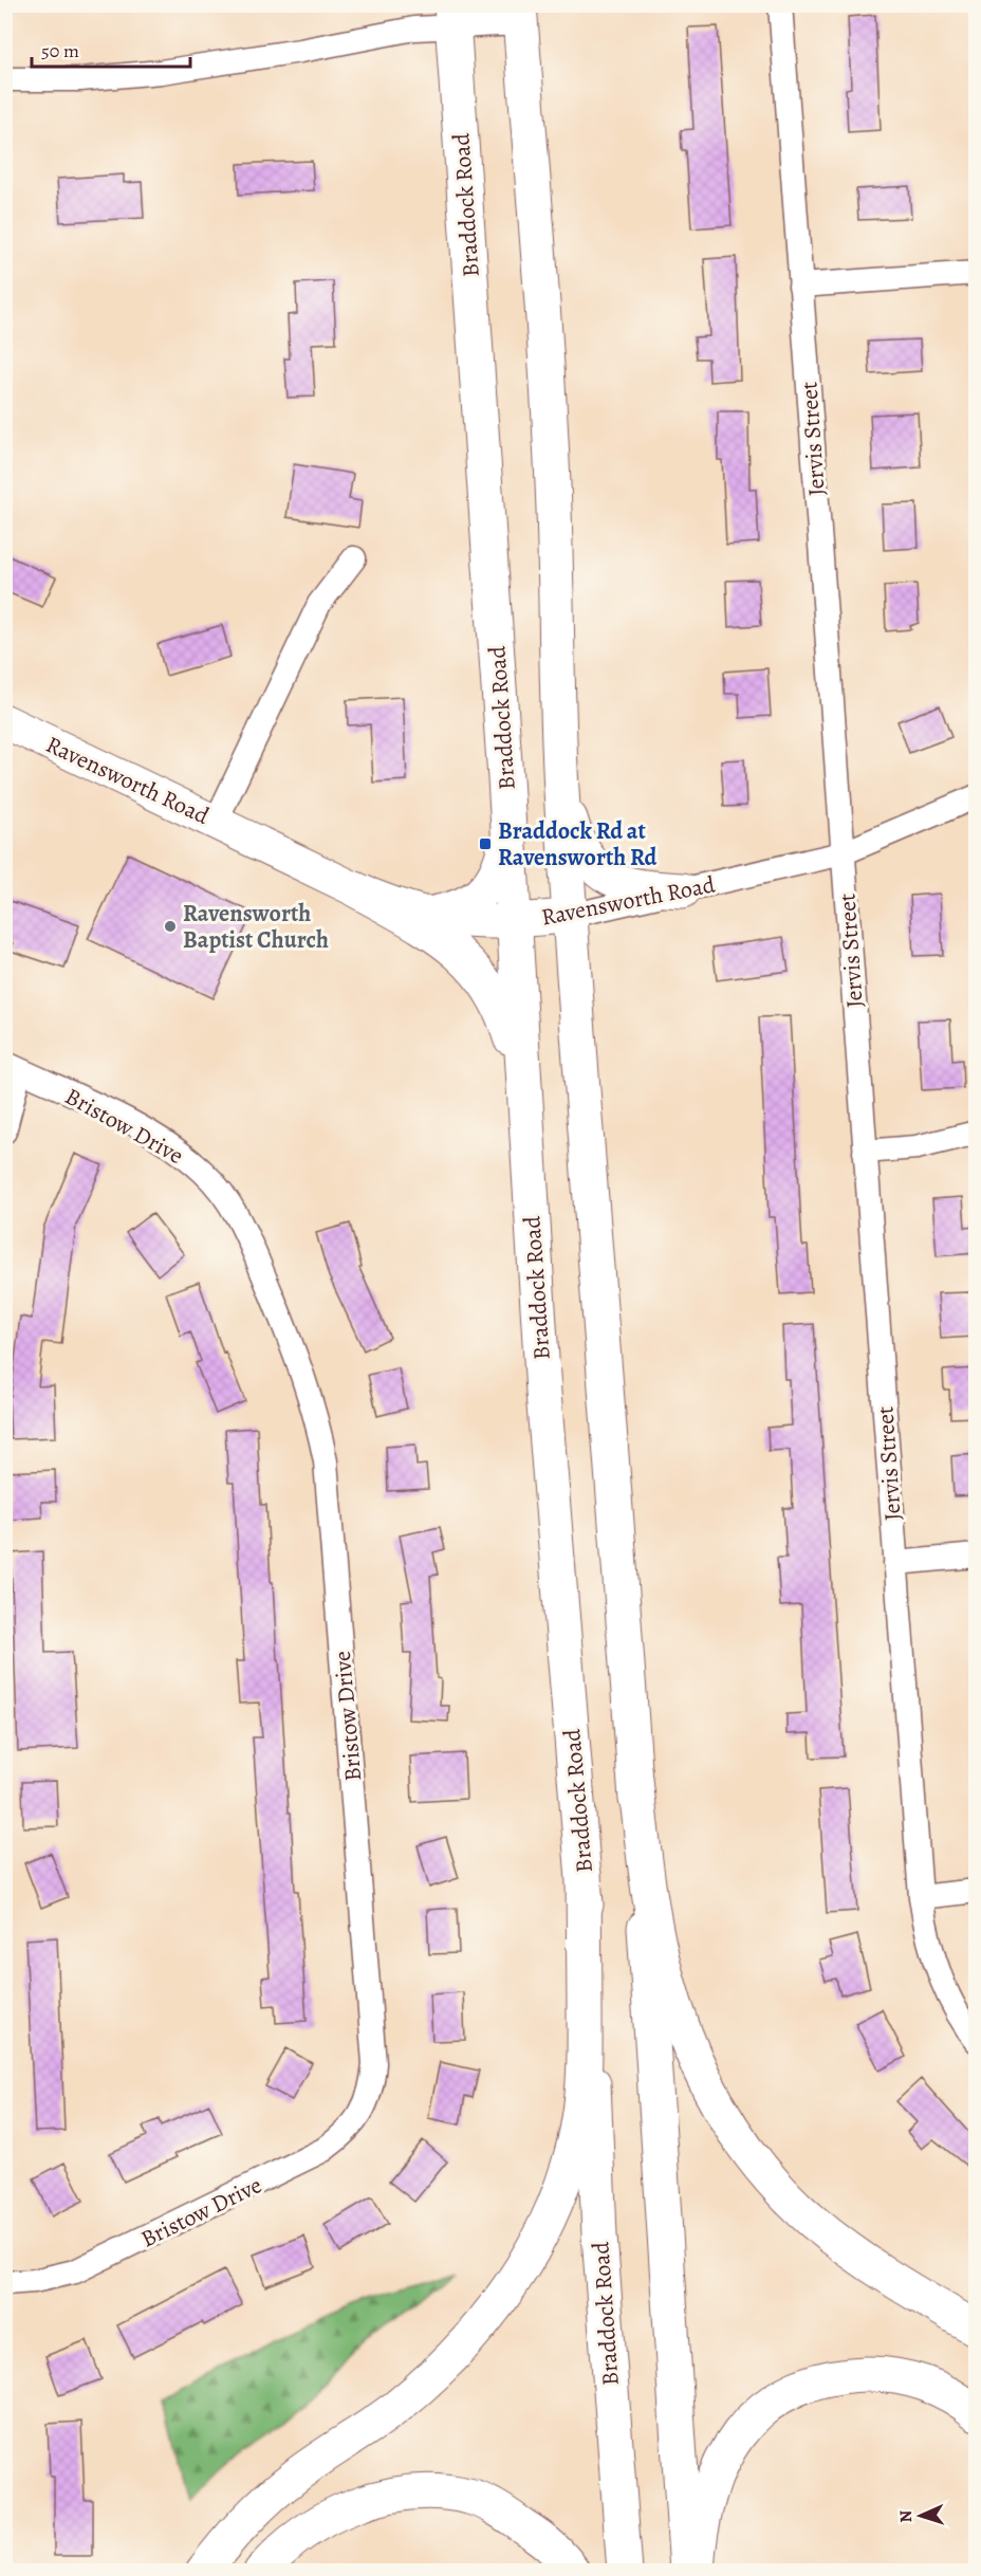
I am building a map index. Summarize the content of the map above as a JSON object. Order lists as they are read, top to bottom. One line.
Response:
{"streets":{"main road":["Braddock Road","Ravensworth Road"],"street":["Jervis Street","Bristow Drive"]},"crossings":[["Braddock Road","Ravensworth Road"],["Jervis Street","Ravensworth Road"]],"places":{"transit":["Braddock Rd at Ravensworth Rd"],"other":["Ravensworth Baptist Church"]},"scale_bar":"50 m","north":"left"}
